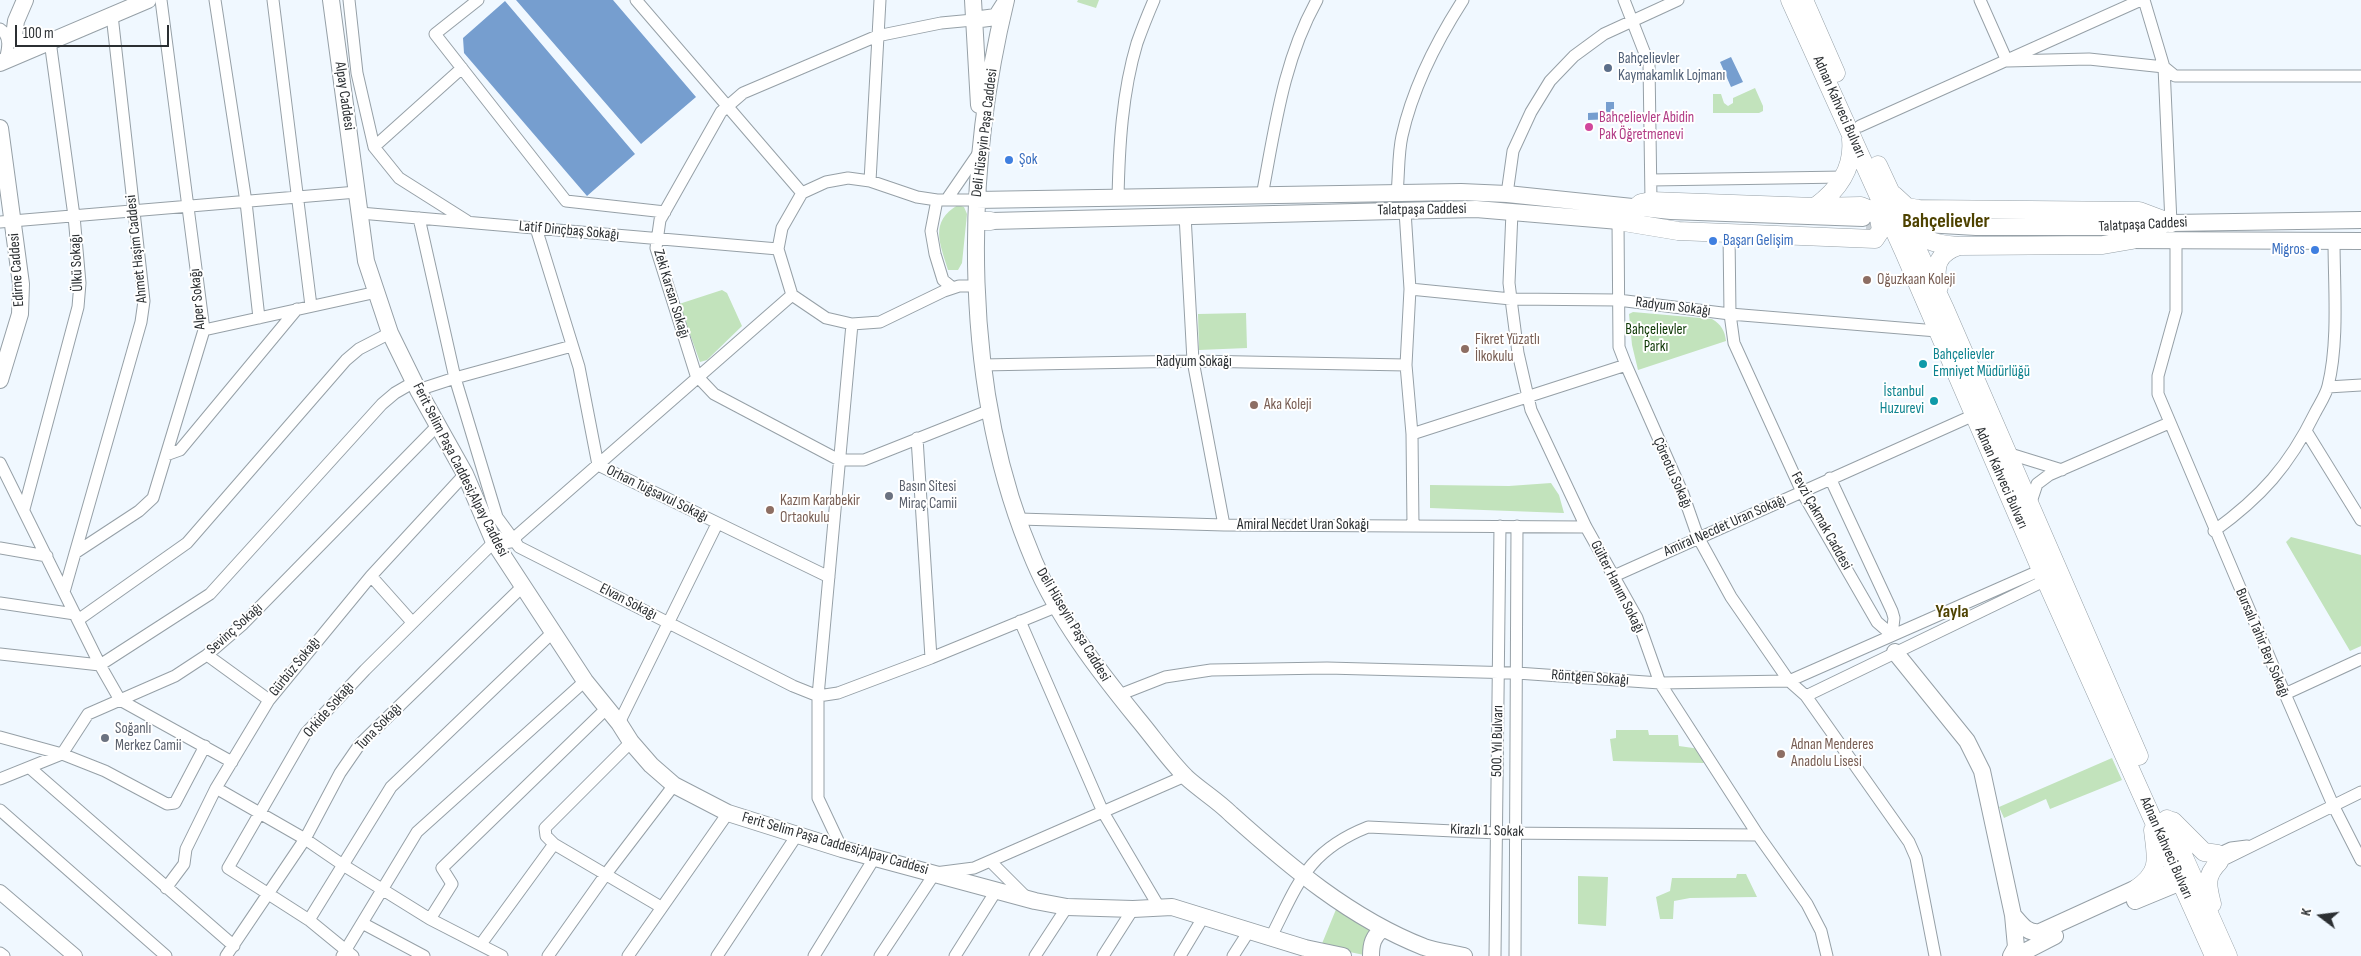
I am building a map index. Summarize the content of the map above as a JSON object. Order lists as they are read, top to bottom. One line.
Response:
{"streets":{"main road":["Alpay Caddesi","Adnan Kahveci Bulvarı","Deli Hüseyin Paşa Caddesi","Talatpaşa Caddesi","Edirne Caddesi","Ferit Selim Paşa Caddesi;Alpay Caddesi"],"street":["Latif Dinçbaş Sokağı","Ahmet Haşim Caddesi","Ülkü Sokağı","Zeki Karsan Sokağı","Alper Sokağı","Radyum Sokağı","Çöreotu Sokağı","Orhan Tuğsavul Sokağı","Fevzi Çakmak Caddesi","Amiral Necdet Uran Sokağı","Gülter Hanım Sokağı","Elvan Sokağı","Sevinç Sokağı","Bursalı Tahir Bey Sokağı","Gürbüz Sokağı","Röntgen Sokağı","Orkide Sokağı","Tuna Sokağı","500. Yıl Bulvarı","Kirazlı 1. Sokak"]},"crossings":[["Alpay Caddesi","Ferit Selim Paşa Caddesi;Alpay Caddesi"],["Adnan Kahveci Bulvarı","Radyum Sokağı"],["Adnan Kahveci Bulvarı","Amiral Necdet Uran Sokağı"],["Adnan Kahveci Bulvarı","Röntgen Sokağı"],["Deli Hüseyin Paşa Caddesi","Talatpaşa Caddesi"],["Deli Hüseyin Paşa Caddesi","Zeki Karsan Sokağı"],["Deli Hüseyin Paşa Caddesi","Radyum Sokağı"],["Deli Hüseyin Paşa Caddesi","Amiral Necdet Uran Sokağı"],["Deli Hüseyin Paşa Caddesi","Röntgen Sokağı"],["Deli Hüseyin Paşa Caddesi","Kirazlı 1. Sokak"],["Talatpaşa Caddesi","Çöreotu Sokağı"],["Talatpaşa Caddesi","Gülter Hanım Sokağı"],["Talatpaşa Caddesi","Bursalı Tahir Bey Sokağı"],["Latif Dinçbaş Sokağı","Zeki Karsan Sokağı"],["Latif Dinçbaş Sokağı","Ferit Selim Paşa Caddesi;Alpay Caddesi"],["Latif Dinçbaş Sokağı","Orhan Tuğsavul Sokağı"],["Latif Dinçbaş Sokağı","Elvan Sokağı"],["Ahmet Haşim Caddesi","Alper Sokağı"],["Radyum Sokağı","Çöreotu Sokağı"],["Radyum Sokağı","Fevzi Çakmak Caddesi"],["Radyum Sokağı","Gülter Hanım Sokağı"],["Ferit Selim Paşa Caddesi;Alpay Caddesi","Sevinç Sokağı"],["Ferit Selim Paşa Caddesi;Alpay Caddesi","Gürbüz Sokağı"],["Ferit Selim Paşa Caddesi;Alpay Caddesi","Orkide Sokağı"],["Ferit Selim Paşa Caddesi;Alpay Caddesi","Tuna Sokağı"],["Ferit Selim Paşa Caddesi;Alpay Caddesi","Kirazlı 1. Sokak"],["Çöreotu Sokağı","Amiral Necdet Uran Sokağı"],["Çöreotu Sokağı","Röntgen Sokağı"],["Fevzi Çakmak Caddesi","Amiral Necdet Uran Sokağı"],["Fevzi Çakmak Caddesi","Röntgen Sokağı"],["Amiral Necdet Uran Sokağı","Gülter Hanım Sokağı"],["Amiral Necdet Uran Sokağı","500. Yıl Bulvarı"],["Gülter Hanım Sokağı","Röntgen Sokağı"],["Gülter Hanım Sokağı","Kirazlı 1. Sokak"],["Röntgen Sokağı","500. Yıl Bulvarı"],["Orkide Sokağı","Tuna Sokağı"],["500. Yıl Bulvarı","Kirazlı 1. Sokak"]],"districts":["Bahçelievler","Yayla"],"parks":["Bahçelievler Parkı"],"places":["Bahçelievler Kaymakamlık Lojmanı","Bahçelievler Abidin Pak Öğretmenevi","Şok","Başarı Gelişim","Migros","Oğuzkaan Koleji","Fikret Yüzatlı İlkokulu","Bahçelievler Emniyet Müdürlüğü","İstanbul Huzurevi","Aka Koleji","Basın Sitesi Miraç Camii","Kazım Karabekir Ortaokulu","Soğanlı Merkez Camii","Adnan Menderes Anadolu Lisesi"],"scale_bar":"100 m","north":"left"}
